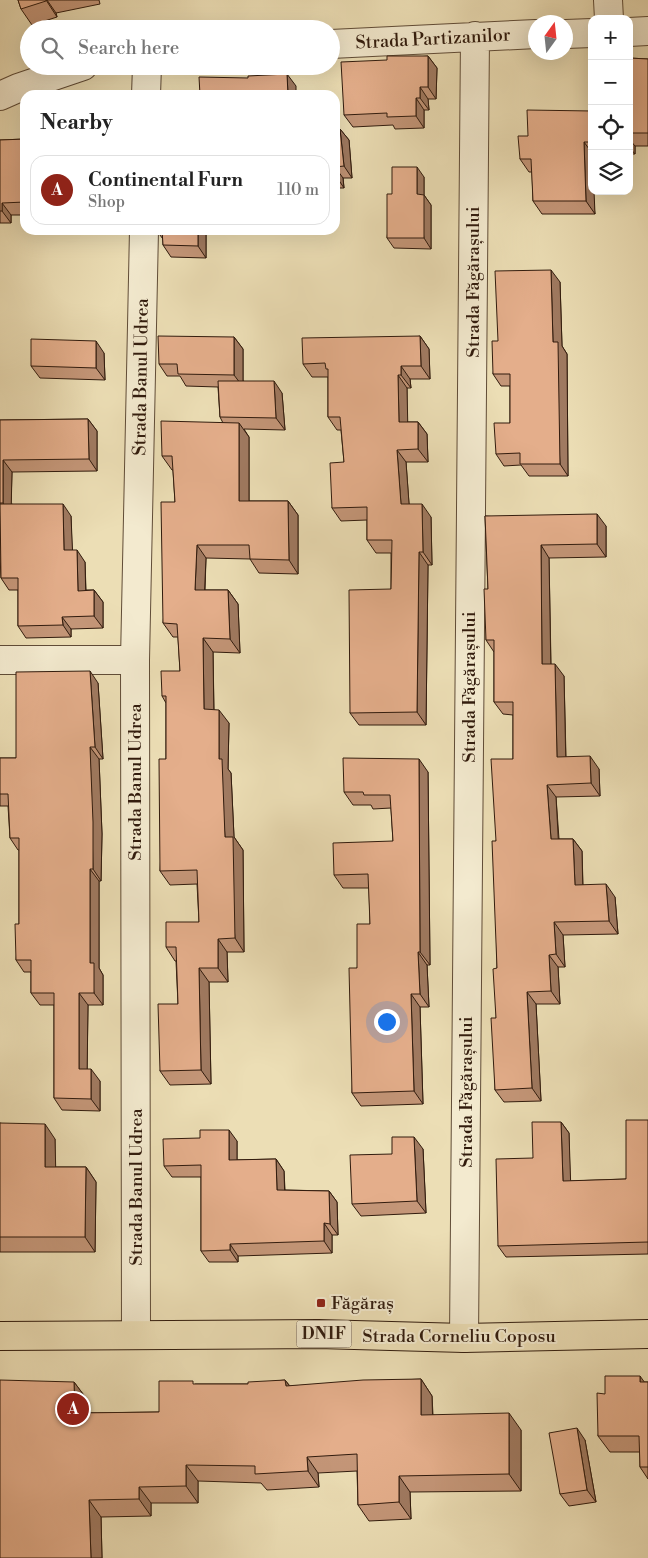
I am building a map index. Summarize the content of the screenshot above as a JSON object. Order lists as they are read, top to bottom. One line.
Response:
{"streets":{"main road":["DN1F","Strada Corneliu Coposu"],"street":["Strada Partizanilor","Strada Făgărașului","Strada Banul Udrea"]},"crossings":[["Strada Partizanilor","Strada Făgărașului"],["Strada Făgărașului","Strada Corneliu Coposu"],["Strada Banul Udrea","Strada Corneliu Coposu"]],"places":{"transit":["Făgăraș"]},"north":"top","page":{"map_buttons":["+","−"],"search":"Search here","heading":"Nearby","list":[{"mark":"A","name":"Continental Furn","note":"Shop","value":"110 m"}],"pins":"A"}}
